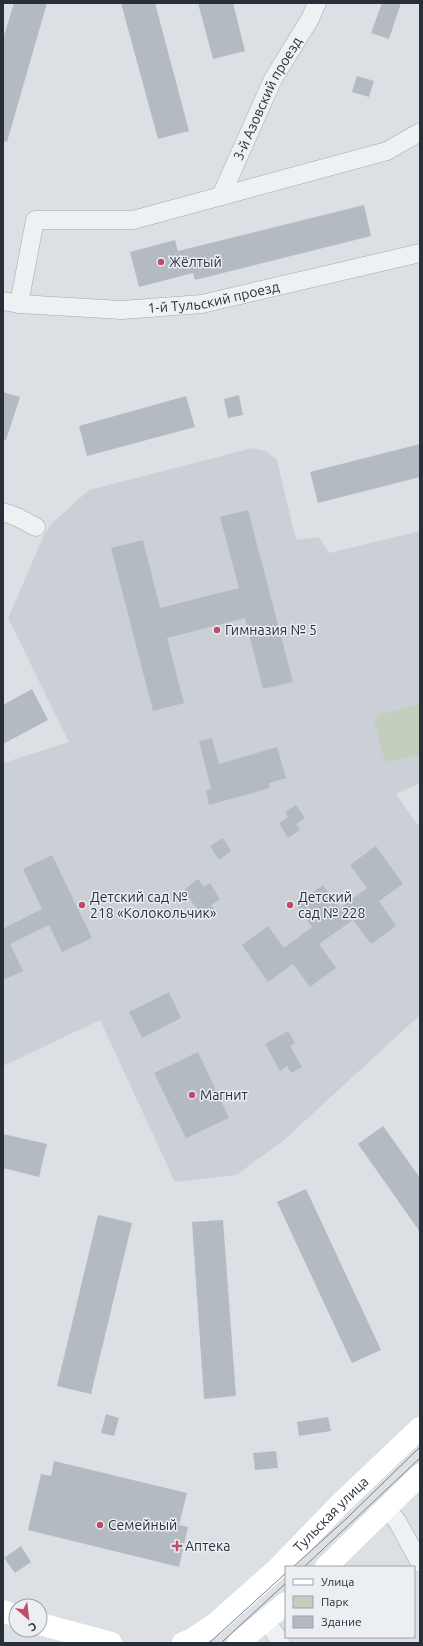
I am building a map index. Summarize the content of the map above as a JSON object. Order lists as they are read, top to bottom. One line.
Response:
{"streets":{"street":["3-й Азовский проезд","1-й Тульский проезд","Тульская улица"]},"places":{"other":["Жёлтый","Гимназия № 5","Детский сад № 218 «Колокольчик»","Детский сад № 228","Магнит","Семейный"],"health":["Аптека"]},"legend":["Улица","Парк","Здание"],"north":"bottom right"}
